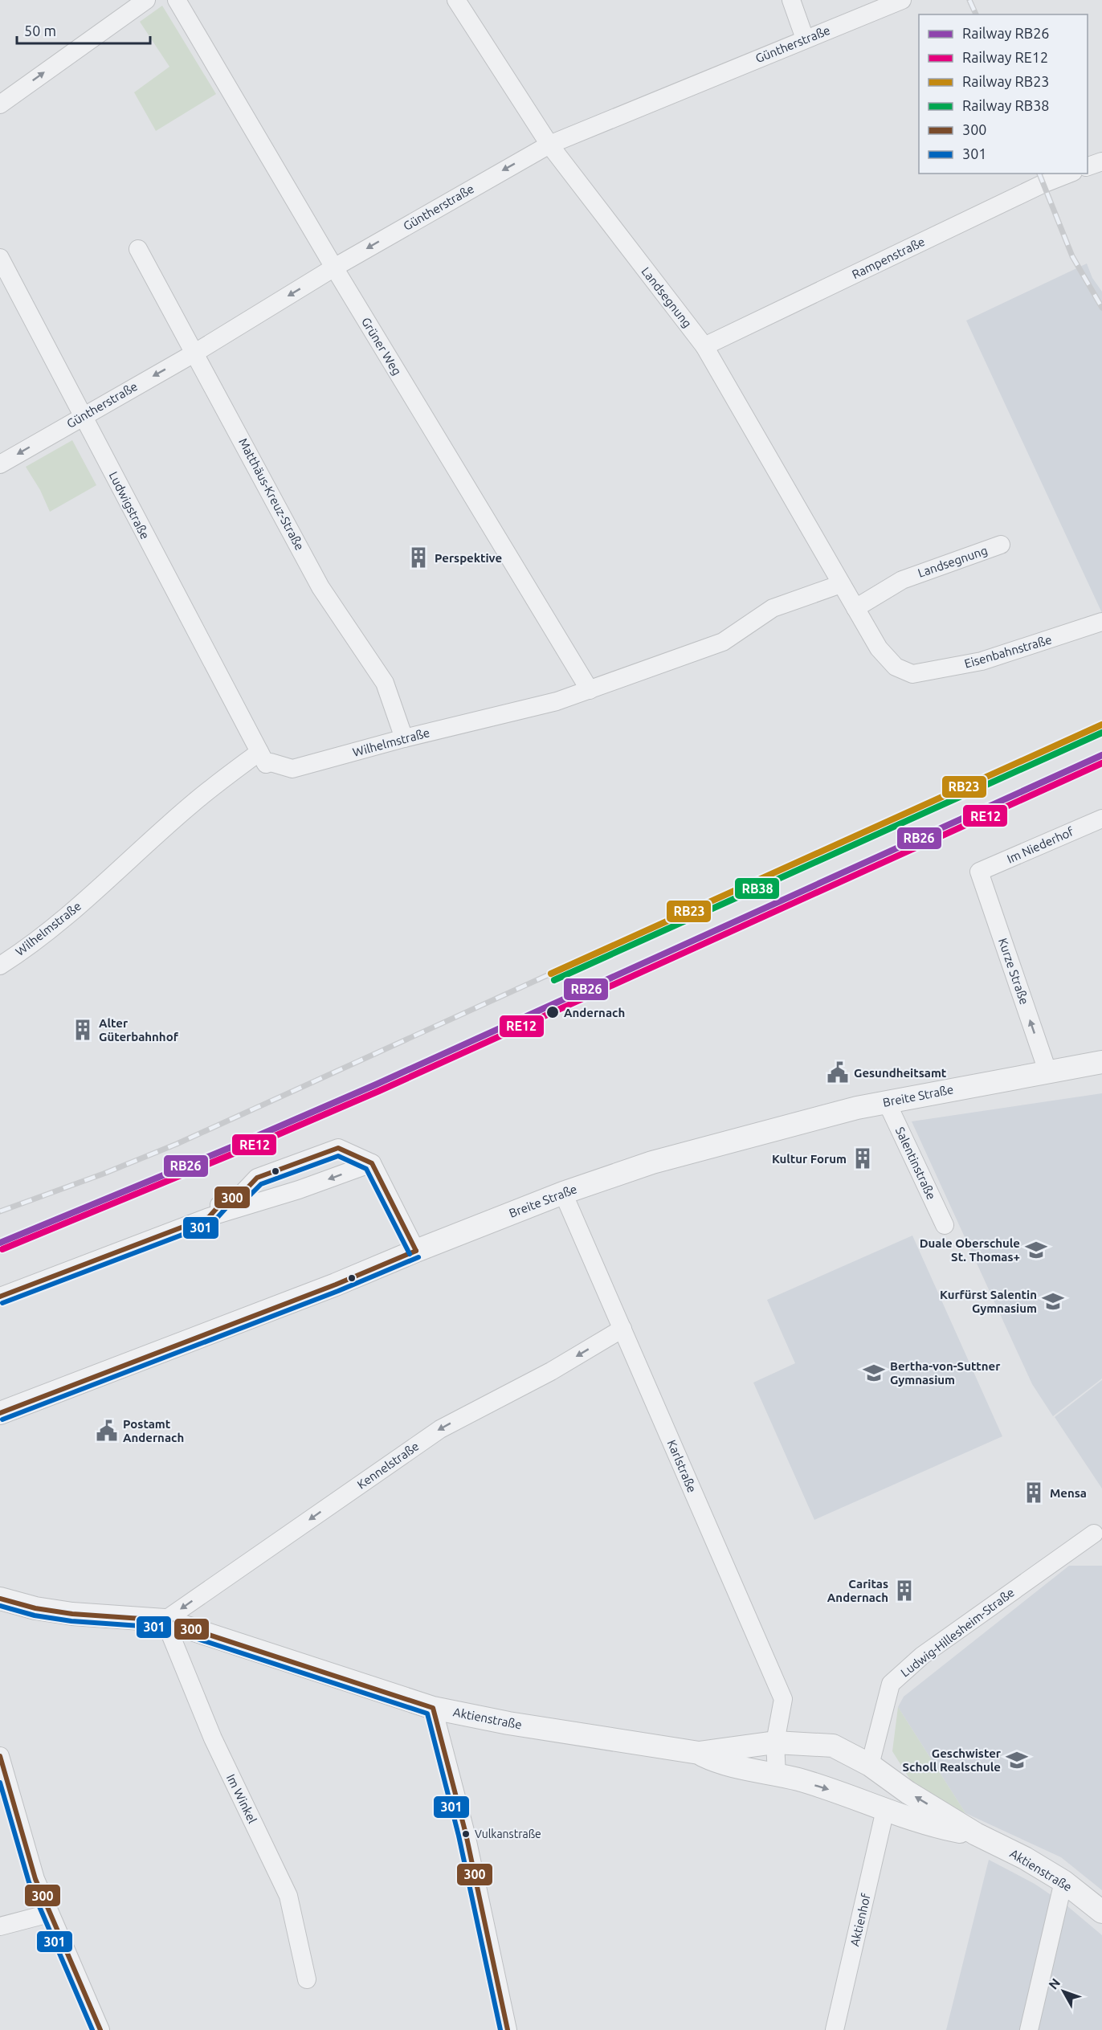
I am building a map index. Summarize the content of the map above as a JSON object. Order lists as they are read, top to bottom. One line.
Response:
{"streets":{"street":["Güntherstraße","Rampenstraße","Landsegnung","Grüner Weg","Matthäus-Kreuz-Straße","Ludwigstraße","Eisenbahnstraße","Wilhelmstraße","Im Niederhof","Kurze Straße","Breite Straße","Salentinstraße","Kennelstraße","Karlstraße","Ludwig-Hillesheim-Straße","Aktienstraße","Im Winkel","Aktienhof"]},"crossings":[["Güntherstraße","Landsegnung"],["Güntherstraße","Grüner Weg"],["Güntherstraße","Matthäus-Kreuz-Straße"],["Güntherstraße","Ludwigstraße"],["Rampenstraße","Landsegnung"],["Landsegnung","Eisenbahnstraße"],["Landsegnung","Wilhelmstraße"],["Grüner Weg","Wilhelmstraße"],["Matthäus-Kreuz-Straße","Wilhelmstraße"],["Ludwigstraße","Wilhelmstraße"],["Im Niederhof","Kurze Straße"],["Kurze Straße","Breite Straße"],["Breite Straße","Salentinstraße"],["Breite Straße","Karlstraße"],["Kennelstraße","Karlstraße"],["Kennelstraße","Aktienstraße"],["Kennelstraße","Im Winkel"],["Karlstraße","Aktienstraße"],["Ludwig-Hillesheim-Straße","Aktienstraße"],["Aktienstraße","Im Winkel"],["Aktienstraße","Aktienhof"]],"one_way":["Güntherstraße","Kurze Straße","Kennelstraße"],"places":{"building":["Perspektive","Alter Güterbahnhof","Kultur Forum","Mensa","Caritas Andernach"],"other":["Andernach","Vulkanstraße"],"public building":["Gesundheitsamt","Postamt Andernach"],"school or university":["Duale Oberschule St. Thomas+","Kurfürst Salentin Gymnasium","Bertha-von-Suttner Gymnasium","Geschwister Scholl Realschule"]},"lines":["rail line RB23","rail line RB38","rail line RB26","rail line RE12","transit line 300","transit line 301"],"legend":["Railway RB26","Railway RE12","Railway RB23","Railway RB38","300","301"],"scale_bar":"50 m","north":"top left"}
